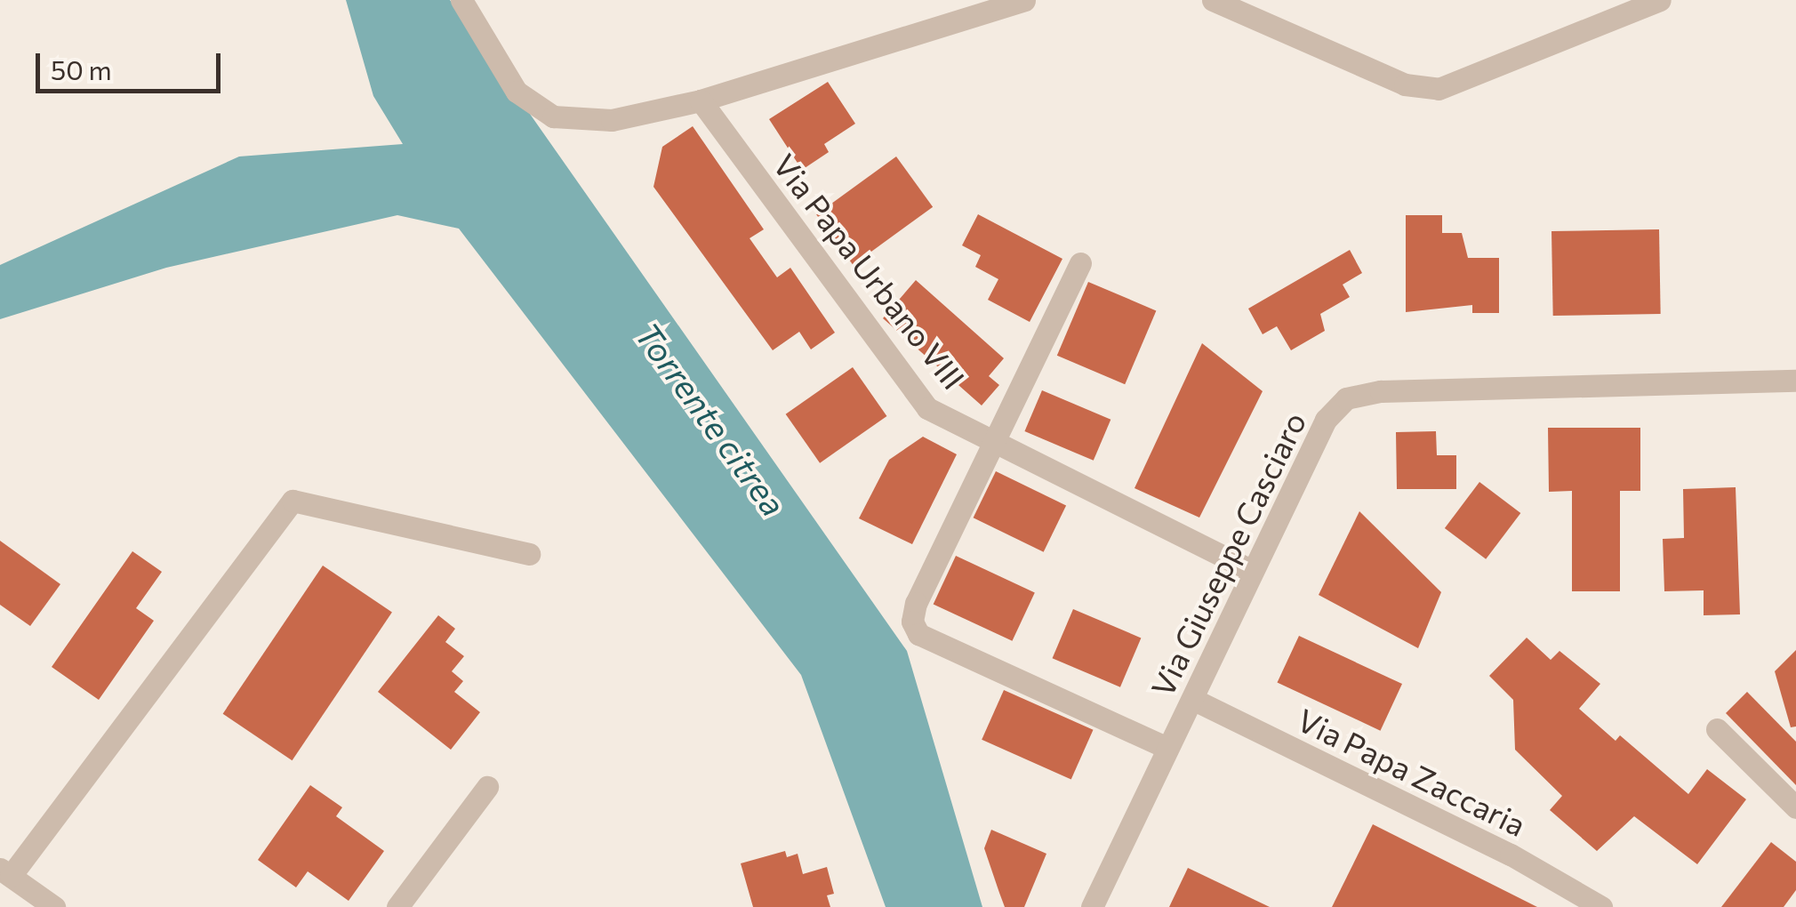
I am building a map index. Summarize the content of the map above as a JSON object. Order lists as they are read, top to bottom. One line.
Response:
{"streets":{"street":["Via Papa Urbano VIII","Via Giuseppe Casciaro","Via Papa Zaccaria"]},"crossings":[["Via Papa Urbano VIII","Via Giuseppe Casciaro"],["Via Giuseppe Casciaro","Via Papa Zaccaria"]],"water":["Torrente citrea"],"scale_bar":"50 m"}
